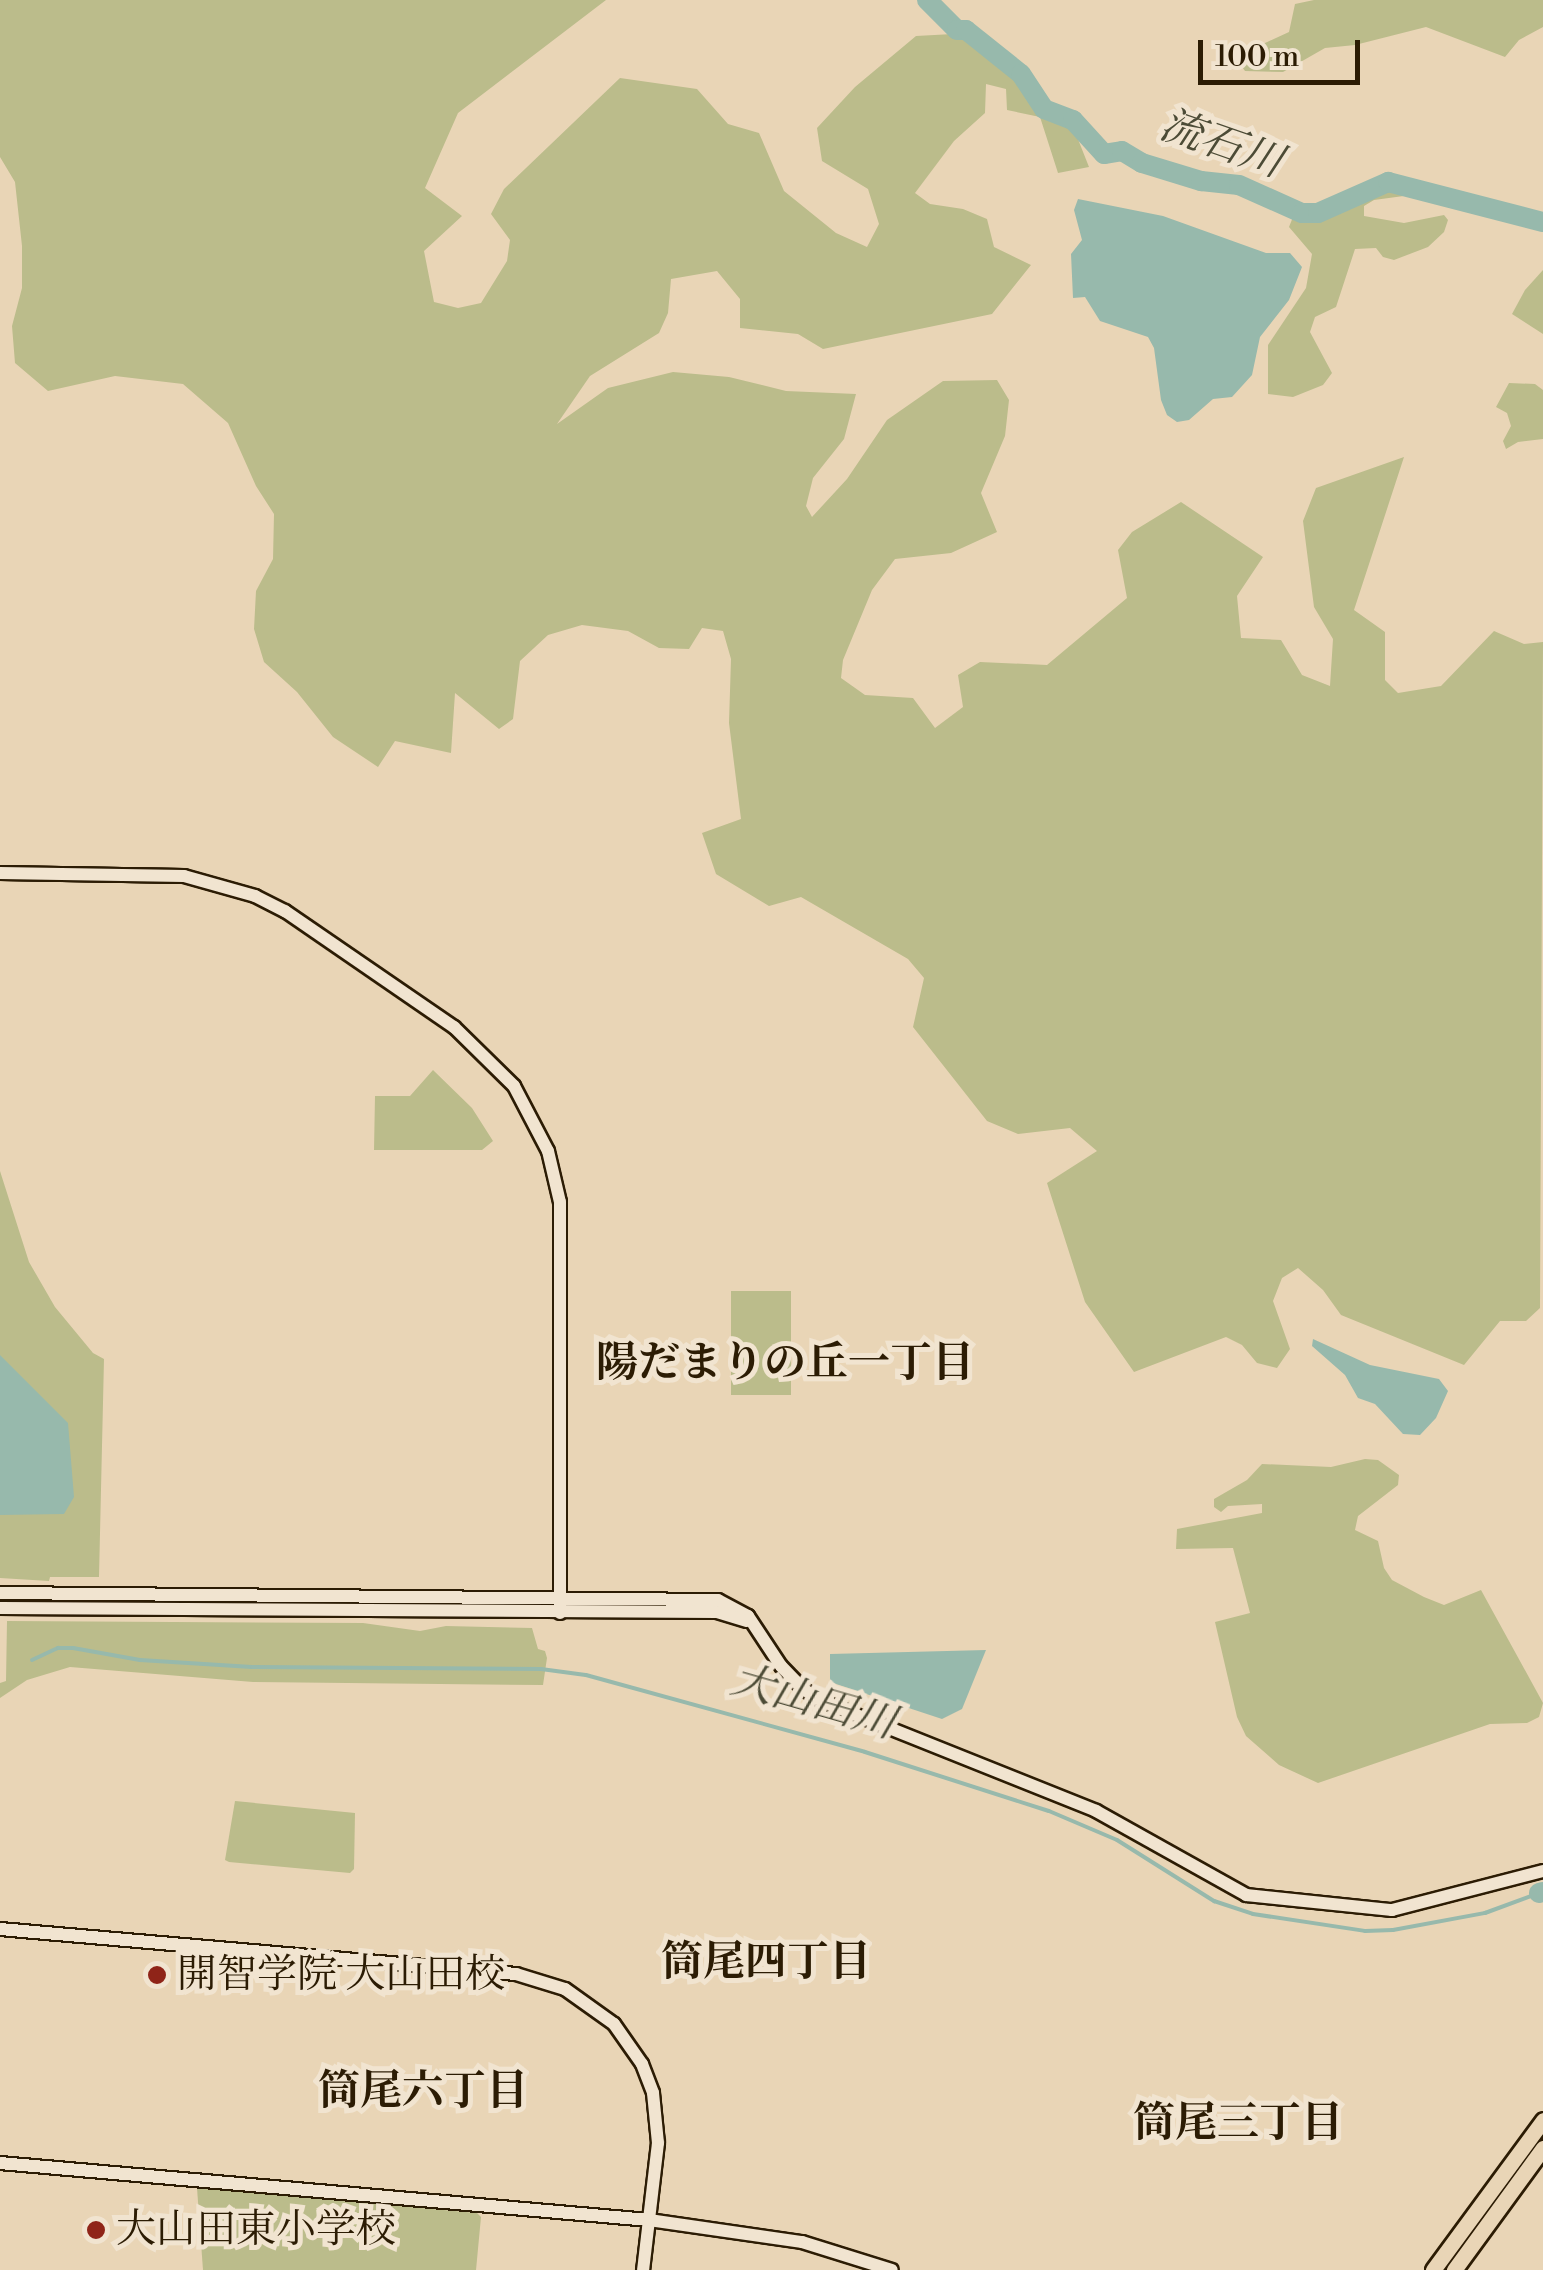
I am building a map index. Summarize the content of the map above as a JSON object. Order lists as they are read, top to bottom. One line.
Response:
{"districts":["陽だまりの丘一丁目","筒尾四丁目","筒尾六丁目","筒尾三丁目"],"water":["流石川","大山田川"],"places":["開智学院 大山田校","大山田東小学校"],"scale_bar":"100 m"}
